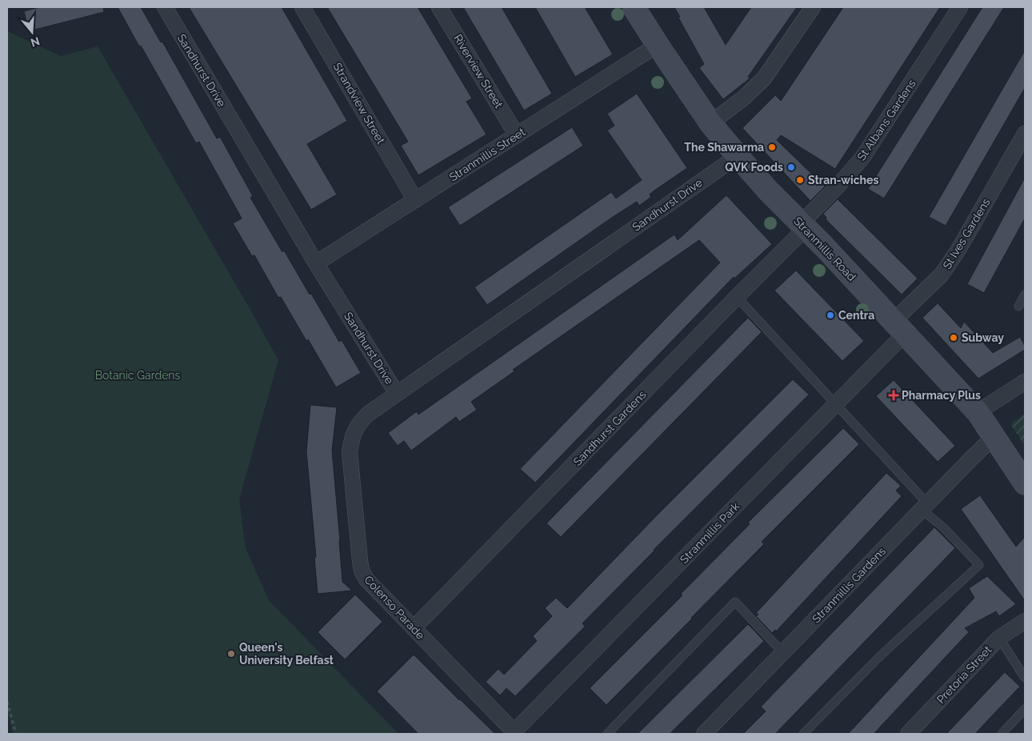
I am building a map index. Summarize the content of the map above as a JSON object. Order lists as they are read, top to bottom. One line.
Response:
{"streets":{"street":["Sandhurst Drive","Riverview Street","Strandview Street","St Albans Gardens","Stranmillis Street","St Ives Gardens","Stranmillis Road","Sandhurst Gardens","Stranmillis Park","Stranmillis Gardens","Colenso Parade","Pretoria Street"]},"crossings":[["Sandhurst Drive","Stranmillis Street"],["Sandhurst Drive","Stranmillis Road"],["Sandhurst Drive","Colenso Parade"],["Riverview Street","Stranmillis Street"],["Strandview Street","Stranmillis Street"],["St Albans Gardens","Stranmillis Road"],["St Albans Gardens","Sandhurst Gardens"],["Stranmillis Street","Stranmillis Road"],["St Ives Gardens","Stranmillis Road"],["St Ives Gardens","Stranmillis Park"],["Stranmillis Road","Sandhurst Gardens"],["Stranmillis Road","Stranmillis Park"],["Stranmillis Road","Stranmillis Gardens"],["Sandhurst Gardens","Colenso Parade"],["Stranmillis Park","Colenso Parade"]],"parks":["Botanic Gardens"],"places":{"other":["The Shawarma","QVK Foods","Stran-wiches","Centra","Subway","Queen's University Belfast"],"health":["Pharmacy Plus"]},"north":"bottom"}
